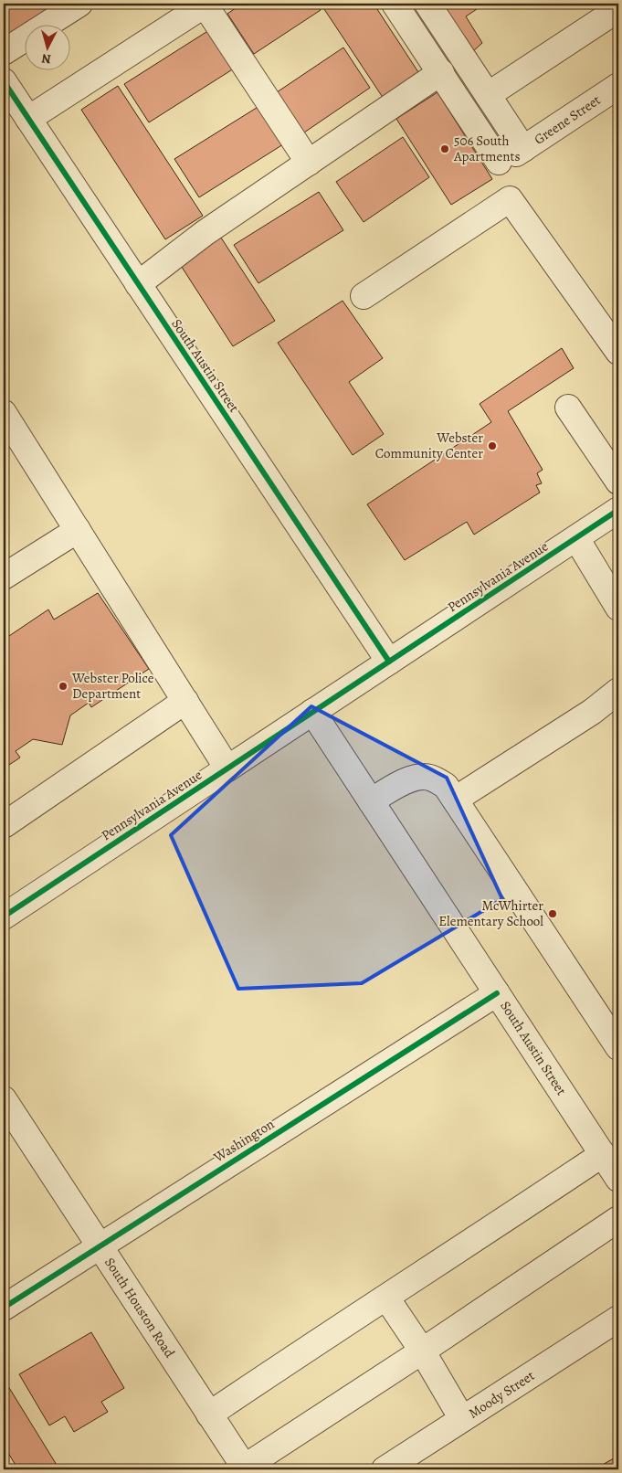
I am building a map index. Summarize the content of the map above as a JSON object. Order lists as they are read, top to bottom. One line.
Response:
{"streets":{"street":["Greene Street","South Austin Street","Pennsylvania Avenue","Washington","South Houston Road","Moody Street"]},"crossings":[["South Austin Street","Pennsylvania Avenue"],["South Austin Street","Washington"],["Washington","South Houston Road"]],"places":["506 South Apartments","Webster Community Center","Webster Police Department","McWhirter Elementary School"],"north":"bottom"}
